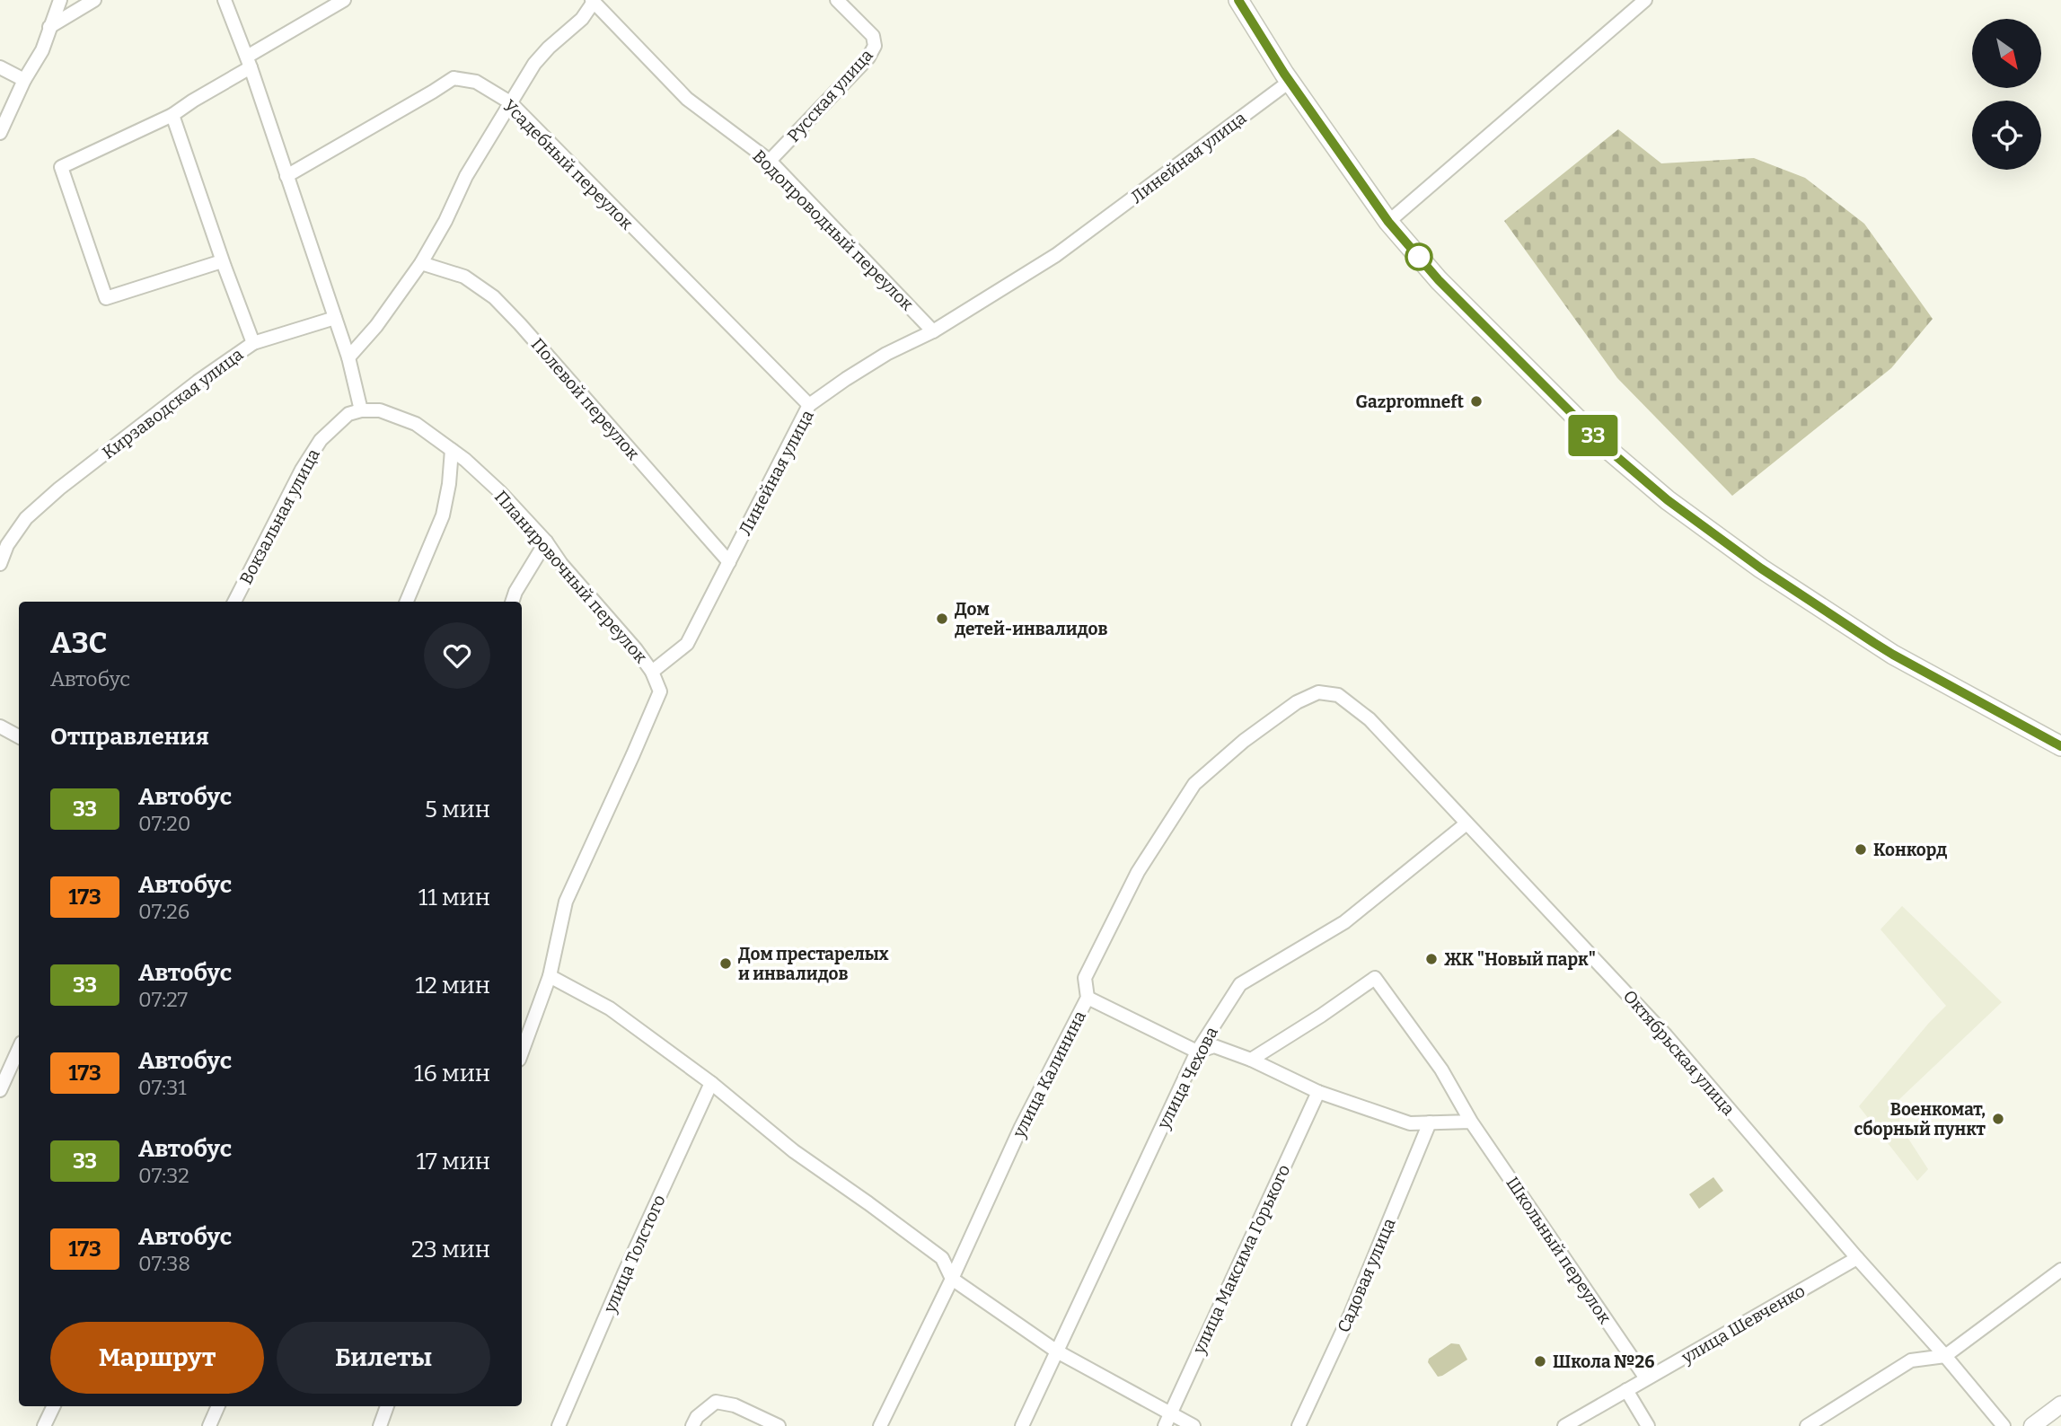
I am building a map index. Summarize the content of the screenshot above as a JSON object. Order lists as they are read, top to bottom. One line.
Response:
{"streets":{"street":["Русская улица","Линейная улица","Усадебный переулок","Водопроводный переулок","Полевой переулок","Кирзаводская улица","Вокзальная улица","Планировочный переулок","Октябрьская улица","улица Калинина","улица Чехова","Школьный переулок","улица Толстого","улица Максима Горького","Садовая улица","улица Шевченко"]},"crossings":[["Русская улица","Водопроводный переулок"],["Линейная улица","Усадебный переулок"],["Линейная улица","Водопроводный переулок"],["Линейная улица","Полевой переулок"],["Линейная улица","Планировочный переулок"],["Вокзальная улица","Планировочный переулок"],["Октябрьская улица","улица Калинина"],["Октябрьская улица","улица Чехова"],["Октябрьская улица","улица Шевченко"],["Школьный переулок","улица Шевченко"]],"places":["Gazpromneft","Дом детей-инвалидов","Конкорд","ЖК \"Новый парк\"","Дом престарелых и инвалидов","Военкомат, сборный пункт","Школа №26"],"lines":["bus line 33"],"north":"bottom right","page":{"on_map":"33","heading":[["АЗС","Автобус"],"Отправления"],"list":[{"mark":"33","name":"Автобус","note":"07:20","value":"5 мин"},{"mark":"173","name":"Автобус","note":"07:26","value":"11 мин"},{"mark":"33","name":"Автобус","note":"07:27","value":"12 мин"},{"mark":"173","name":"Автобус","note":"07:31","value":"16 мин"},{"mark":"33","name":"Автобус","note":"07:32","value":"17 мин"},{"mark":"173","name":"Автобус","note":"07:38","value":"23 мин"}],"buttons":["Маршрут","Билеты"]}}
